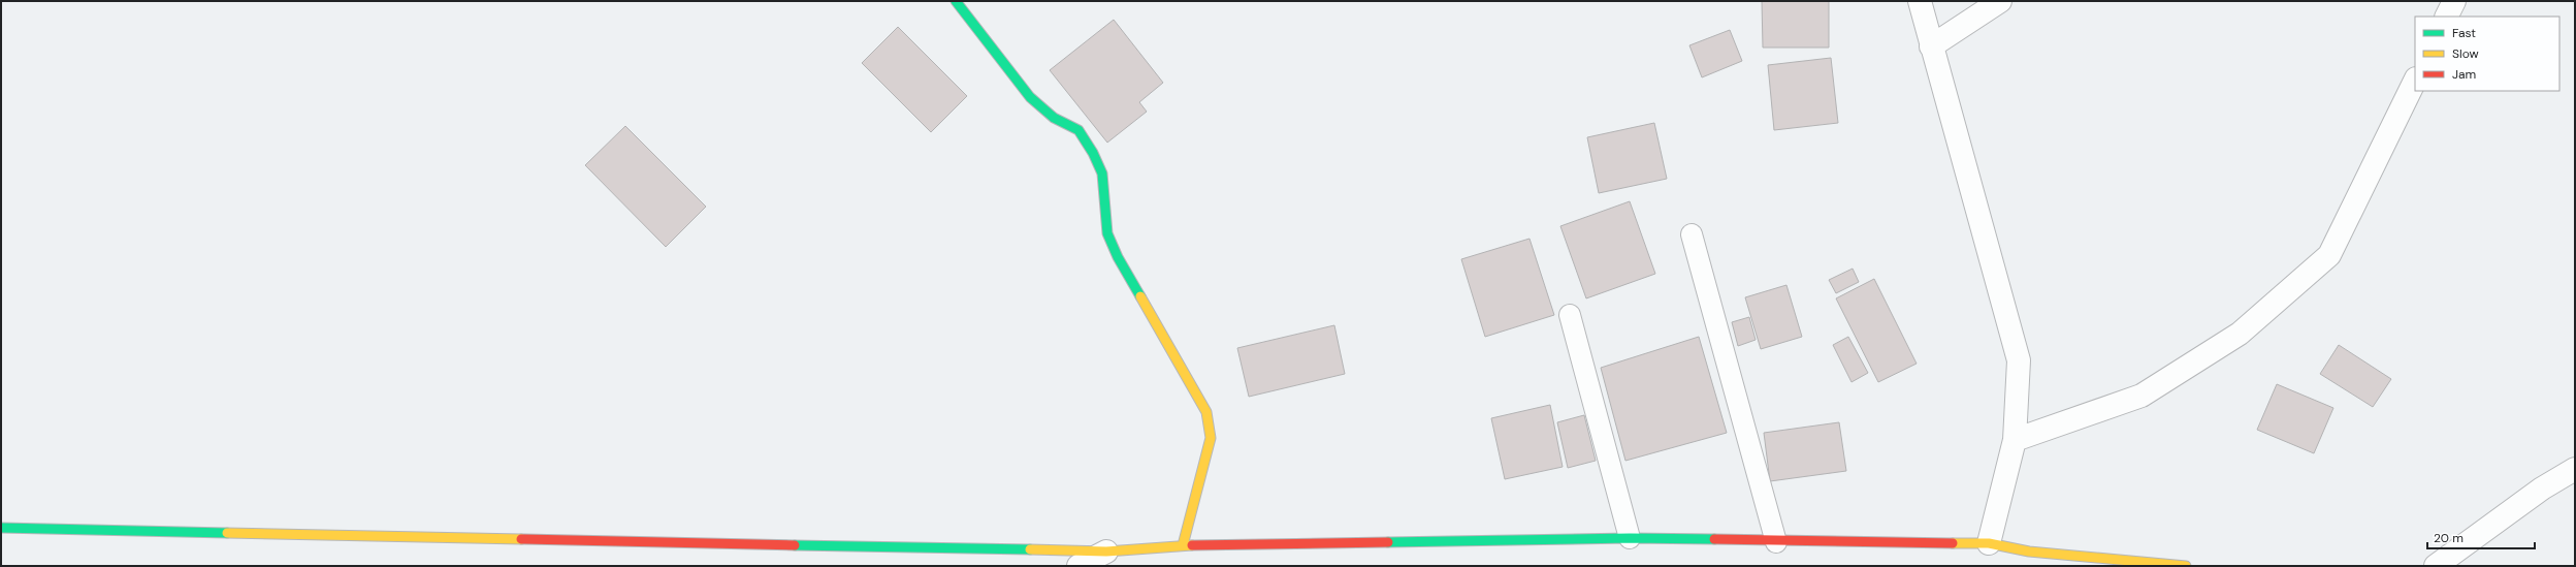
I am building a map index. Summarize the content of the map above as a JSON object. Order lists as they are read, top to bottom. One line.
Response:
{"legend":["Fast","Slow","Jam"],"scale_bar":"20 m"}
